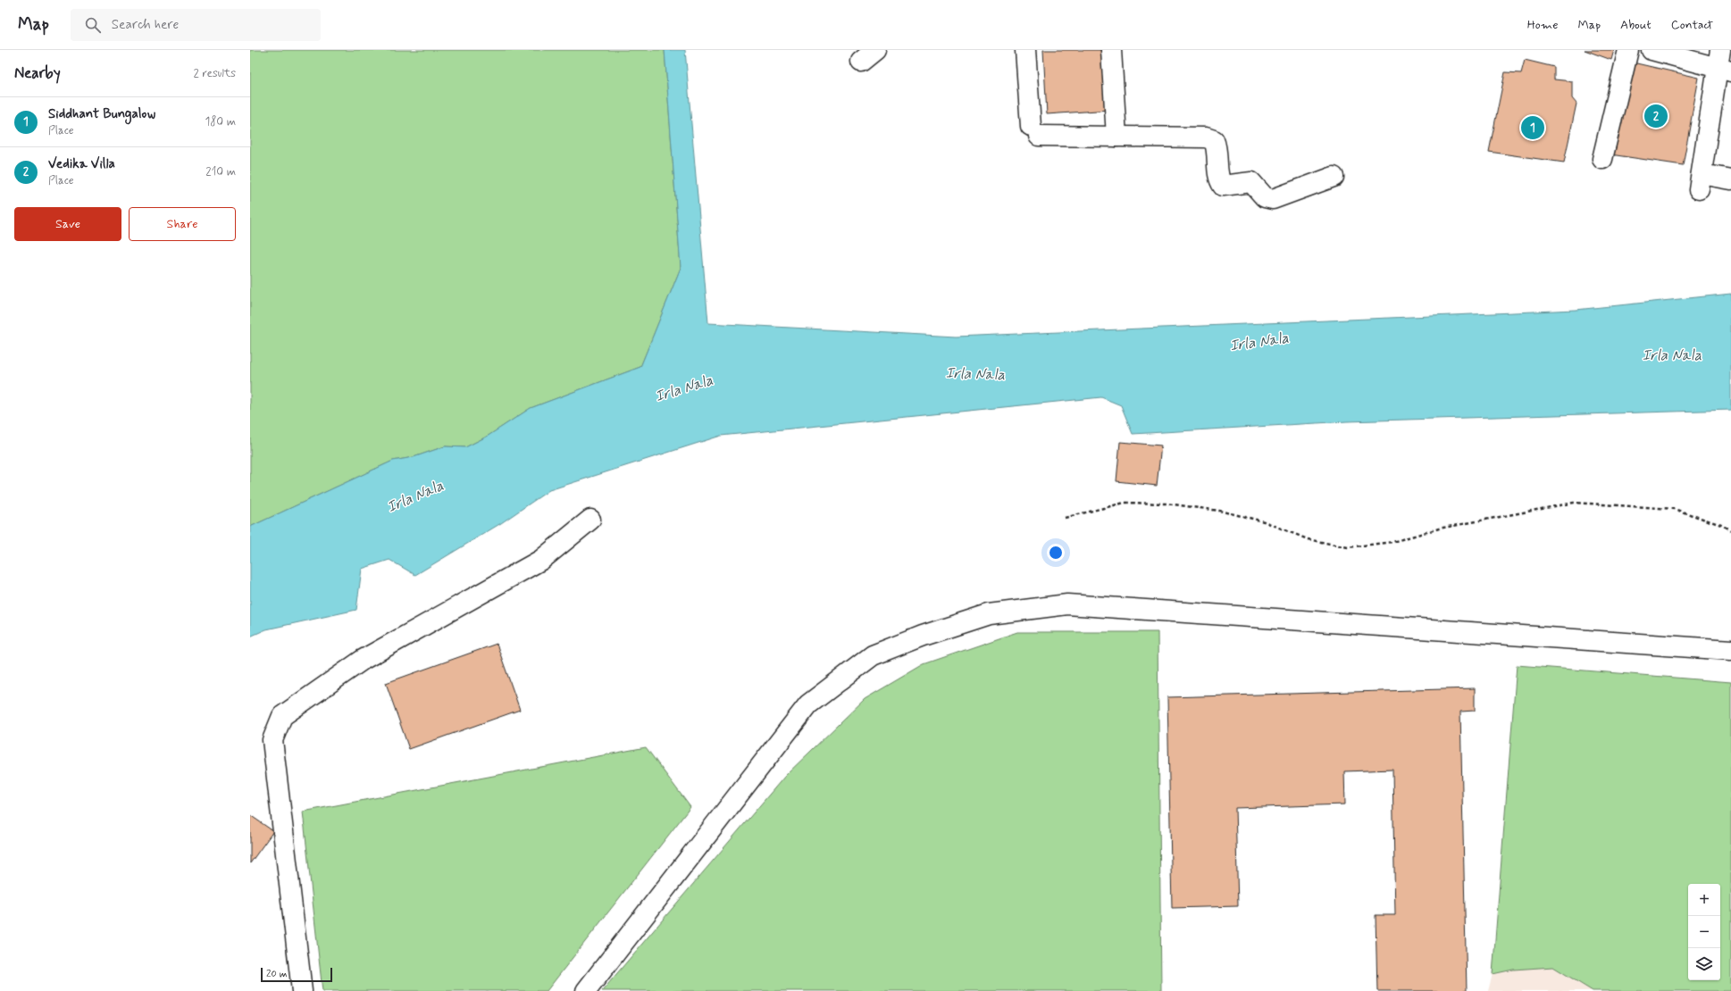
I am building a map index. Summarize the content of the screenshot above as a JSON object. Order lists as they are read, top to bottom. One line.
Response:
{"water":["Irla Nala"],"scale_bar":"20 m","page":{"header":"Map","search":"Search here","nav":["Home","Map","About","Contact"],"heading":["Nearby","2 results"],"list":[{"mark":"1","name":"Siddhant Bungalow","note":"Place","value":"180 m"},{"mark":"2","name":"Vedika Villa","note":"Place","value":"210 m"}],"pins":["2","1"],"buttons":["Save","Share"],"map_buttons":["+","−"],"scale":"20 m"}}
